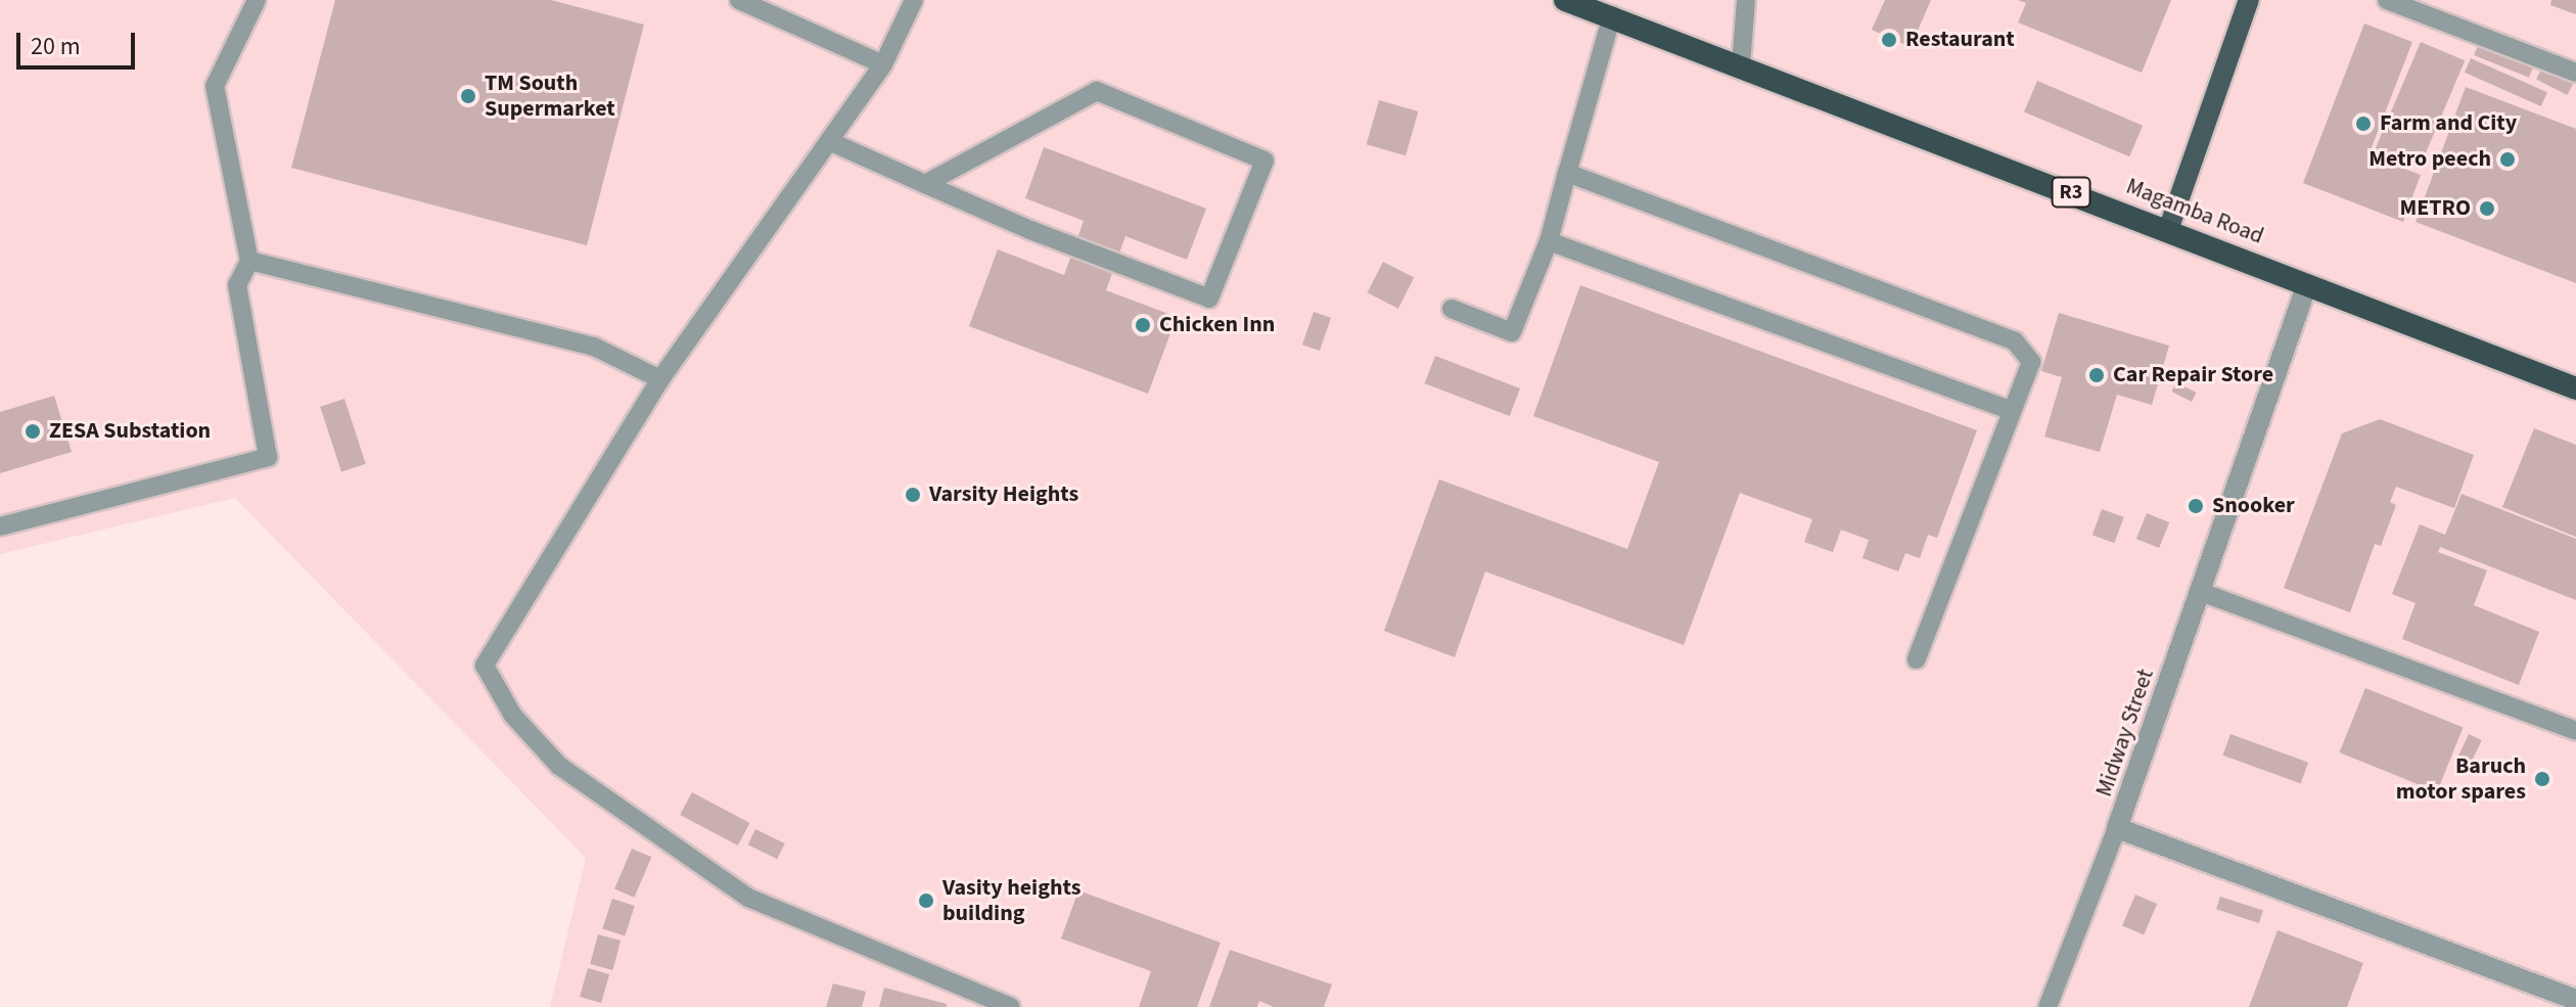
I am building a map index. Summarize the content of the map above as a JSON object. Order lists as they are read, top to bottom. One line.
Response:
{"streets":{"highway":["R3","Magamba Road"],"street":["Midway Street"]},"crossings":[["Magamba Road","Midway Street"]],"places":["Restaurant","TM South Supermarket","Farm and City","Metro peech","METRO","Chicken Inn","Car Repair Store","ZESA Substation","Varsity Heights","Snooker","Baruch motor spares","Vasity heights building"],"scale_bar":"20 m"}
